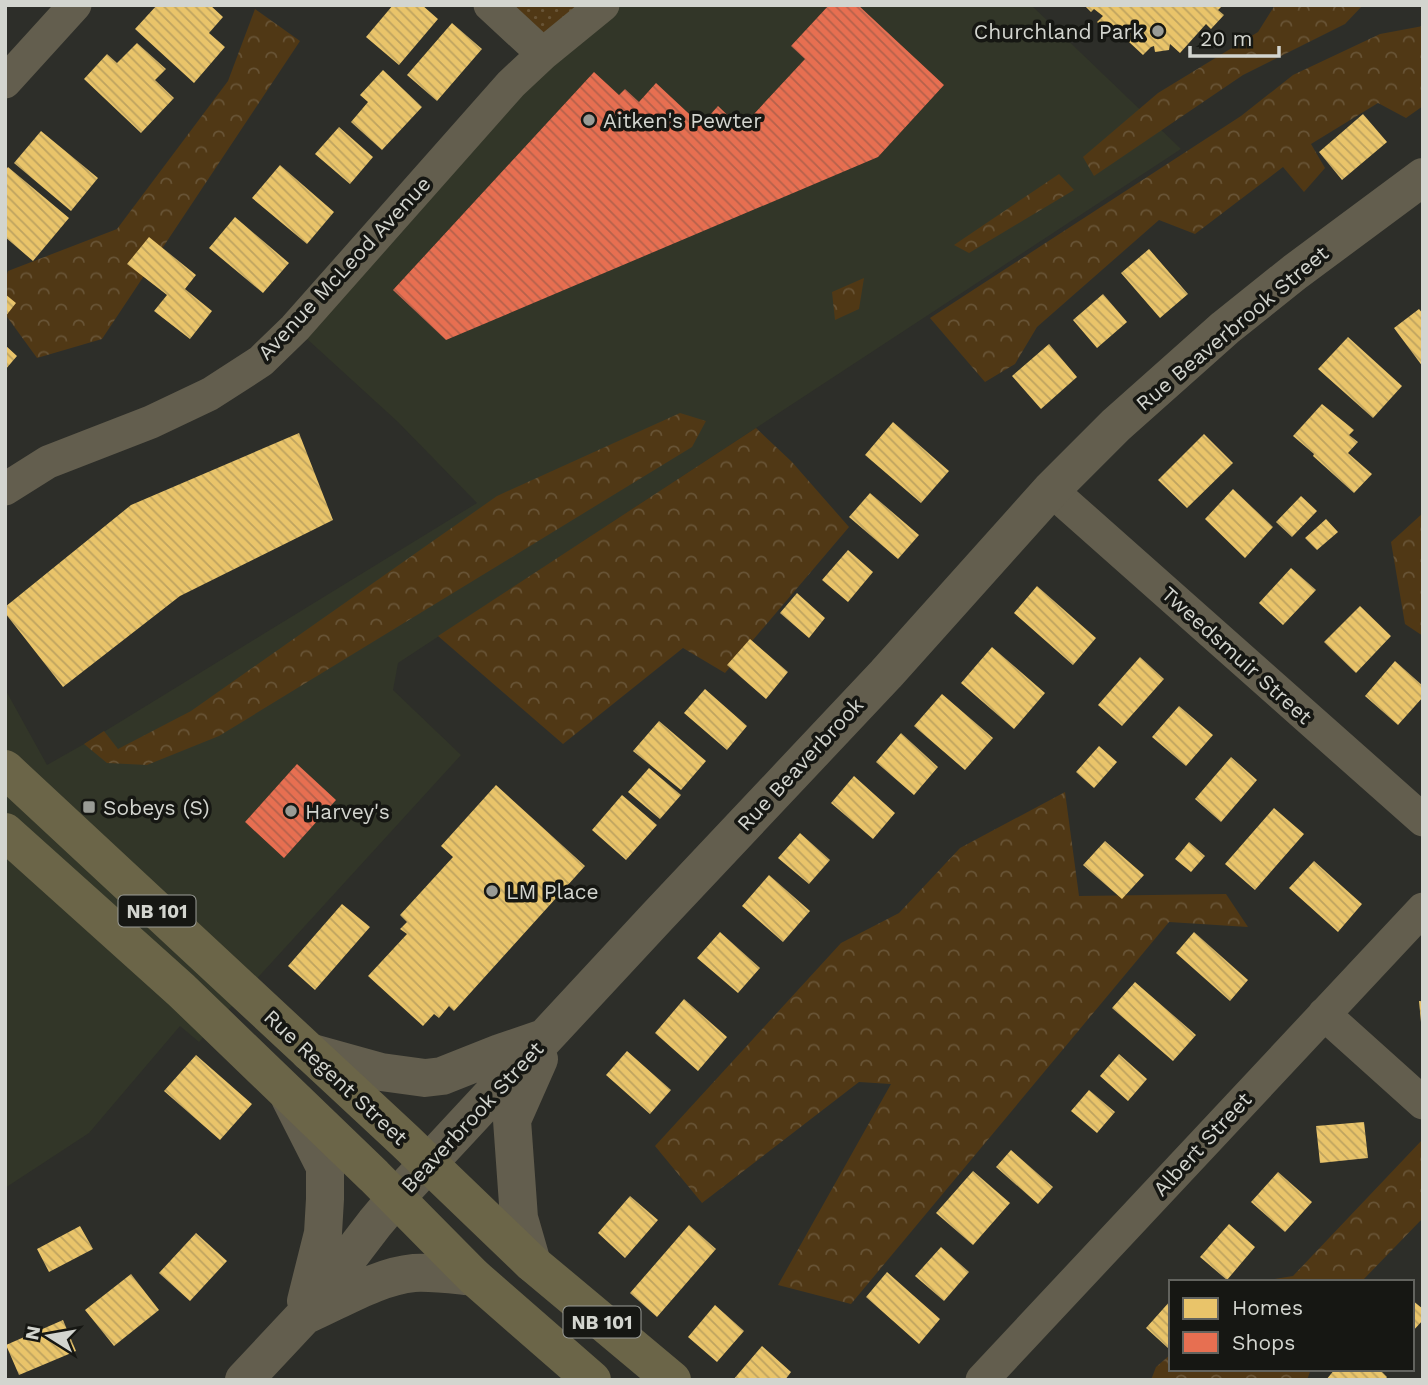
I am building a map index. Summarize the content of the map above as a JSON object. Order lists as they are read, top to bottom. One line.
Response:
{"streets":{"main road":["NB 101","Rue Regent Street"],"street":["Avenue McLeod Avenue","Rue Beaverbrook Street","Tweedsmuir Street","Rue Beaverbrook","Beaverbrook Street","Albert Street"]},"crossings":[["Rue Beaverbrook Street","Tweedsmuir Street"],["Rue Beaverbrook Street","Rue Beaverbrook"],["Tweedsmuir Street","Rue Beaverbrook"],["Rue Beaverbrook","Beaverbrook Street"],["Rue Regent Street","Beaverbrook Street"]],"places":{"other":["Churchland Park","Aitken's Pewter","Harvey's","LM Place"],"transit":["Sobeys (S)"]},"legend":["Homes","Shops"],"scale_bar":"20 m","north":"left"}
